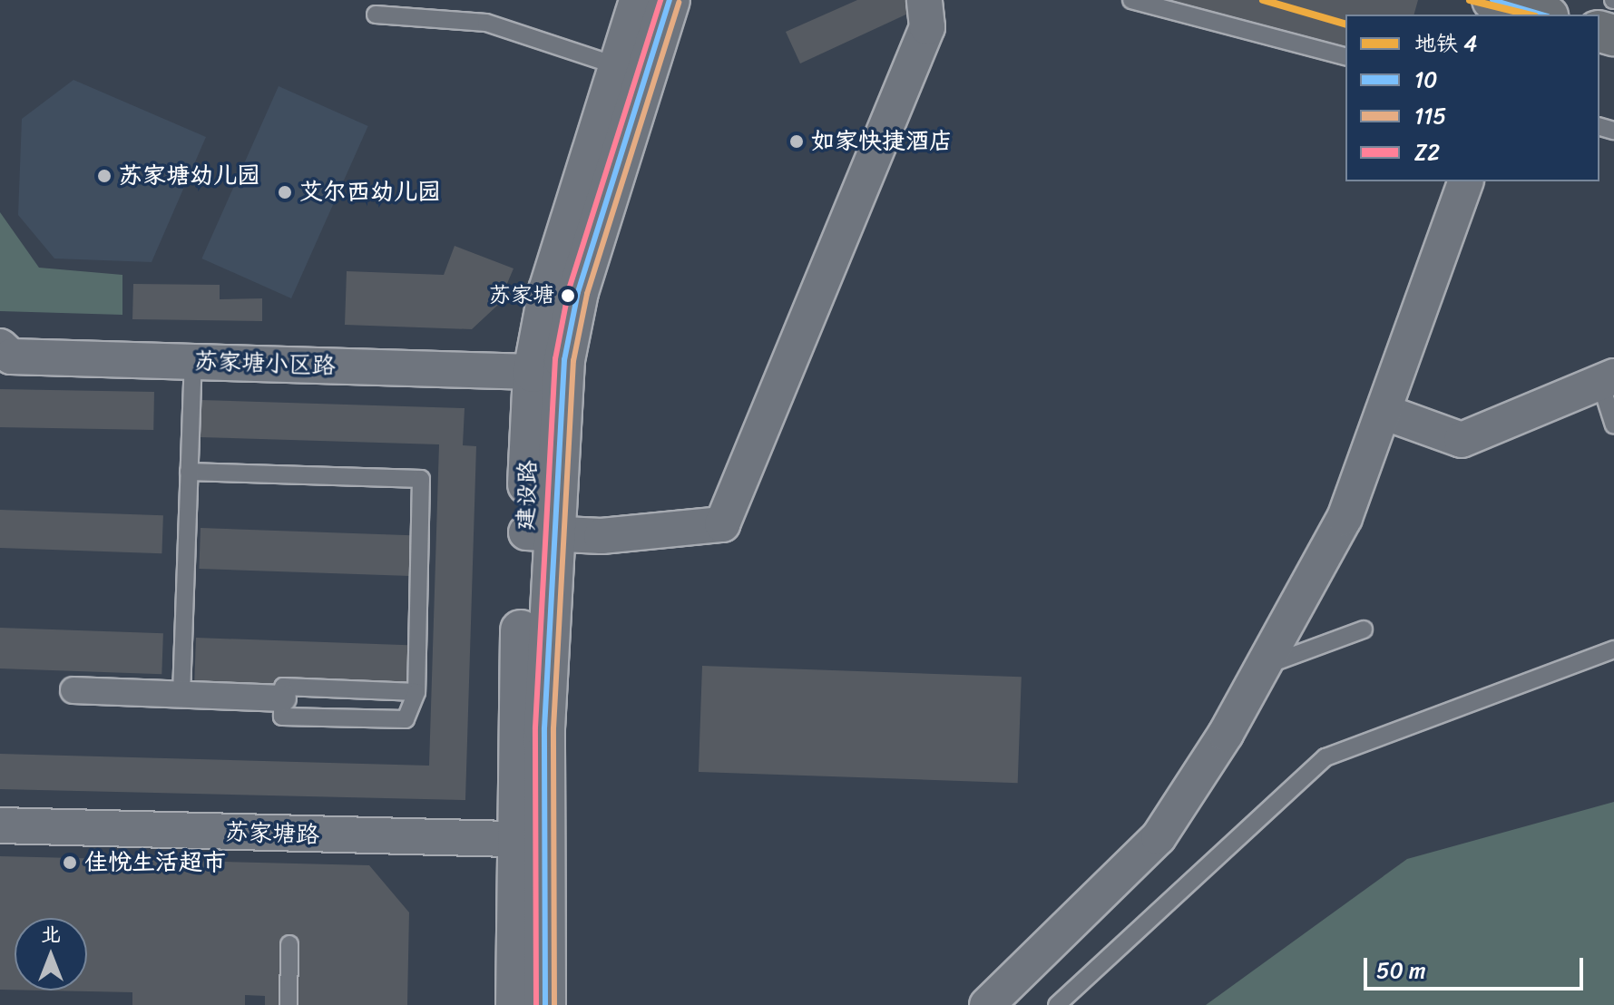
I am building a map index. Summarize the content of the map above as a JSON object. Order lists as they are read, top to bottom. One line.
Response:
{"streets":{"street":["苏家塘小区路","建设路","苏家塘路"]},"crossings":[["苏家塘小区路","建设路"],["建设路","苏家塘路"]],"places":["如家快捷酒店","苏家塘幼儿园","艾尔西幼儿园","苏家塘","佳悦生活超市"],"lines":["metro line 4","transit line 10","transit line Z2","transit line 115"],"legend":["地铁 4","10","115","Z2"],"scale_bar":"50 m","north":"top"}
